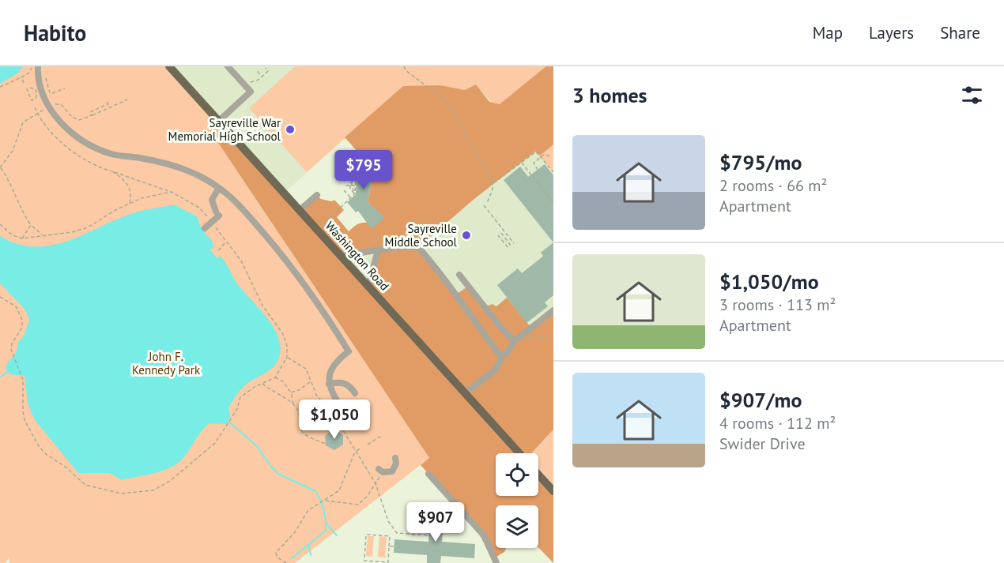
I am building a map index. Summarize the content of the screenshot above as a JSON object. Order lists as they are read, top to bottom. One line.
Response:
{"streets":{"main road":["Washington Road"]},"parks":["John F. Kennedy Park"],"places":["Sayreville War Memorial High School","Sayreville Middle School"],"page":{"header":"Habito","nav":["Map","Layers","Share"],"heading":"3 homes","list":[{"name":"$795/mo","note":"2 rooms · 66 m² · Apartment"},{"name":"$1,050/mo","note":"3 rooms · 113 m² · Apartment"},{"name":"$907/mo","note":"4 rooms · 112 m² · Swider Drive"}],"price":["$795","$1,050","$907"]}}
